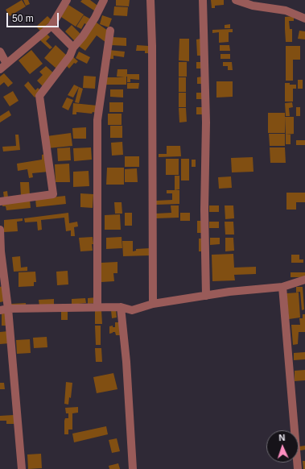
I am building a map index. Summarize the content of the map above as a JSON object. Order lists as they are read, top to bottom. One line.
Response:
{"scale_bar":"50 m","north":"top"}
